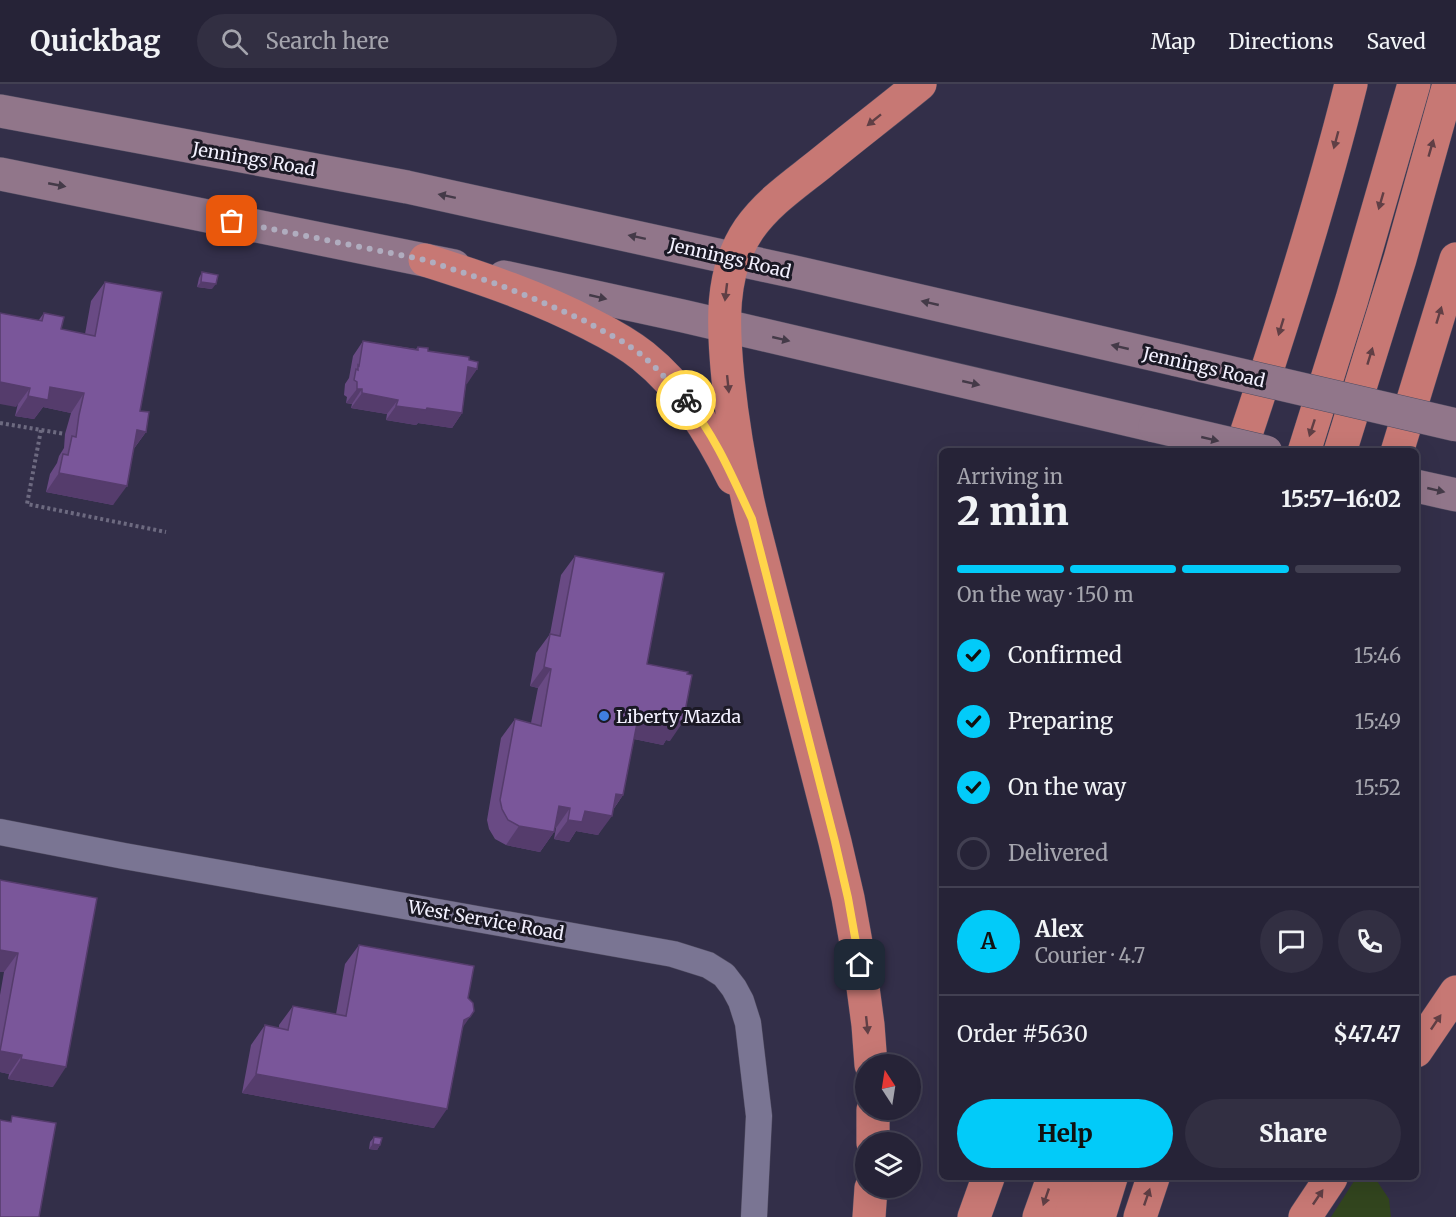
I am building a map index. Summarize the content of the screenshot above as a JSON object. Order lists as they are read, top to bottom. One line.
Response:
{"streets":{"main road":["Jennings Road"],"street":["West Service Road"]},"places":["Liberty Mazda"],"north":"top","page":{"header":"Quickbag","search":"Search here","nav":["Map","Directions","Saved"],"heading":["2 min","Arriving in","15:57–16:02"],"panel":["Alex","Courier · 4.7","Order #5630","$47.47"],"bar":"On the way · 150 m","list":[["Confirmed","15:46"],["Preparing","15:49"],["On the way","15:52"],"Delivered"],"round":"A","buttons":["Help","Share"]}}
